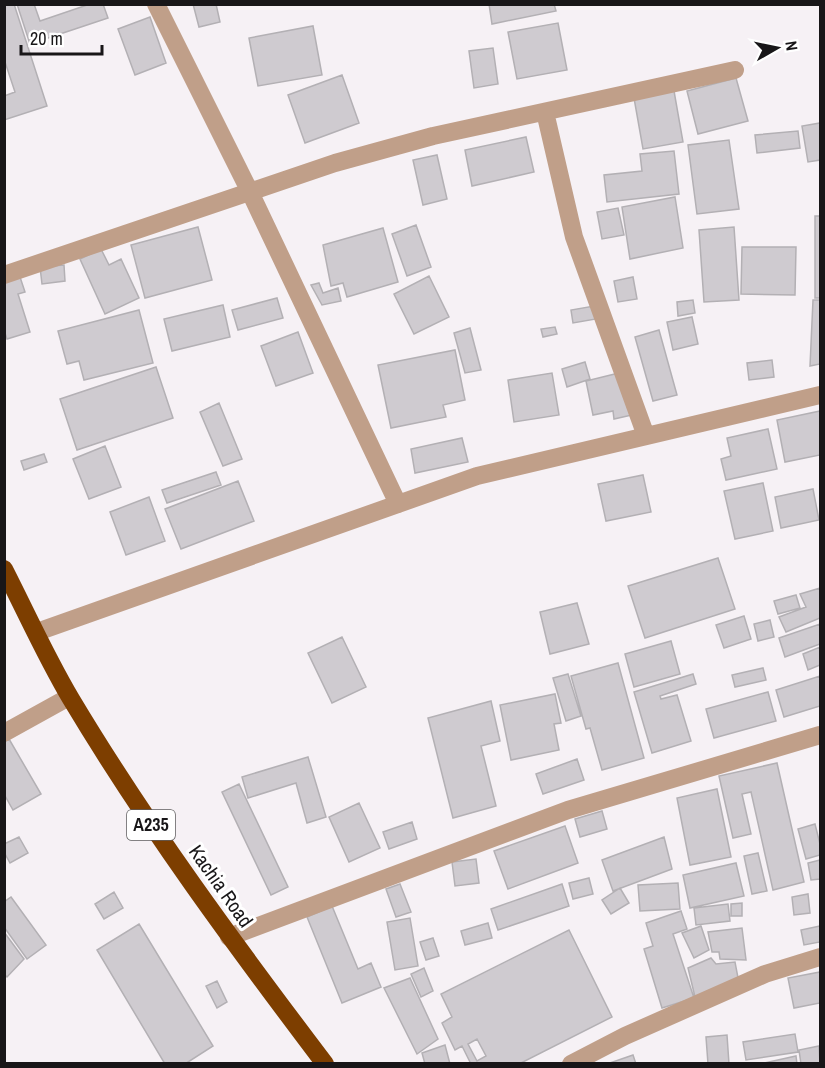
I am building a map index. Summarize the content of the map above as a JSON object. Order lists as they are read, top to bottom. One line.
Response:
{"streets":{"highway":["A235","Kachia Road"]},"scale_bar":"20 m","north":"right"}
